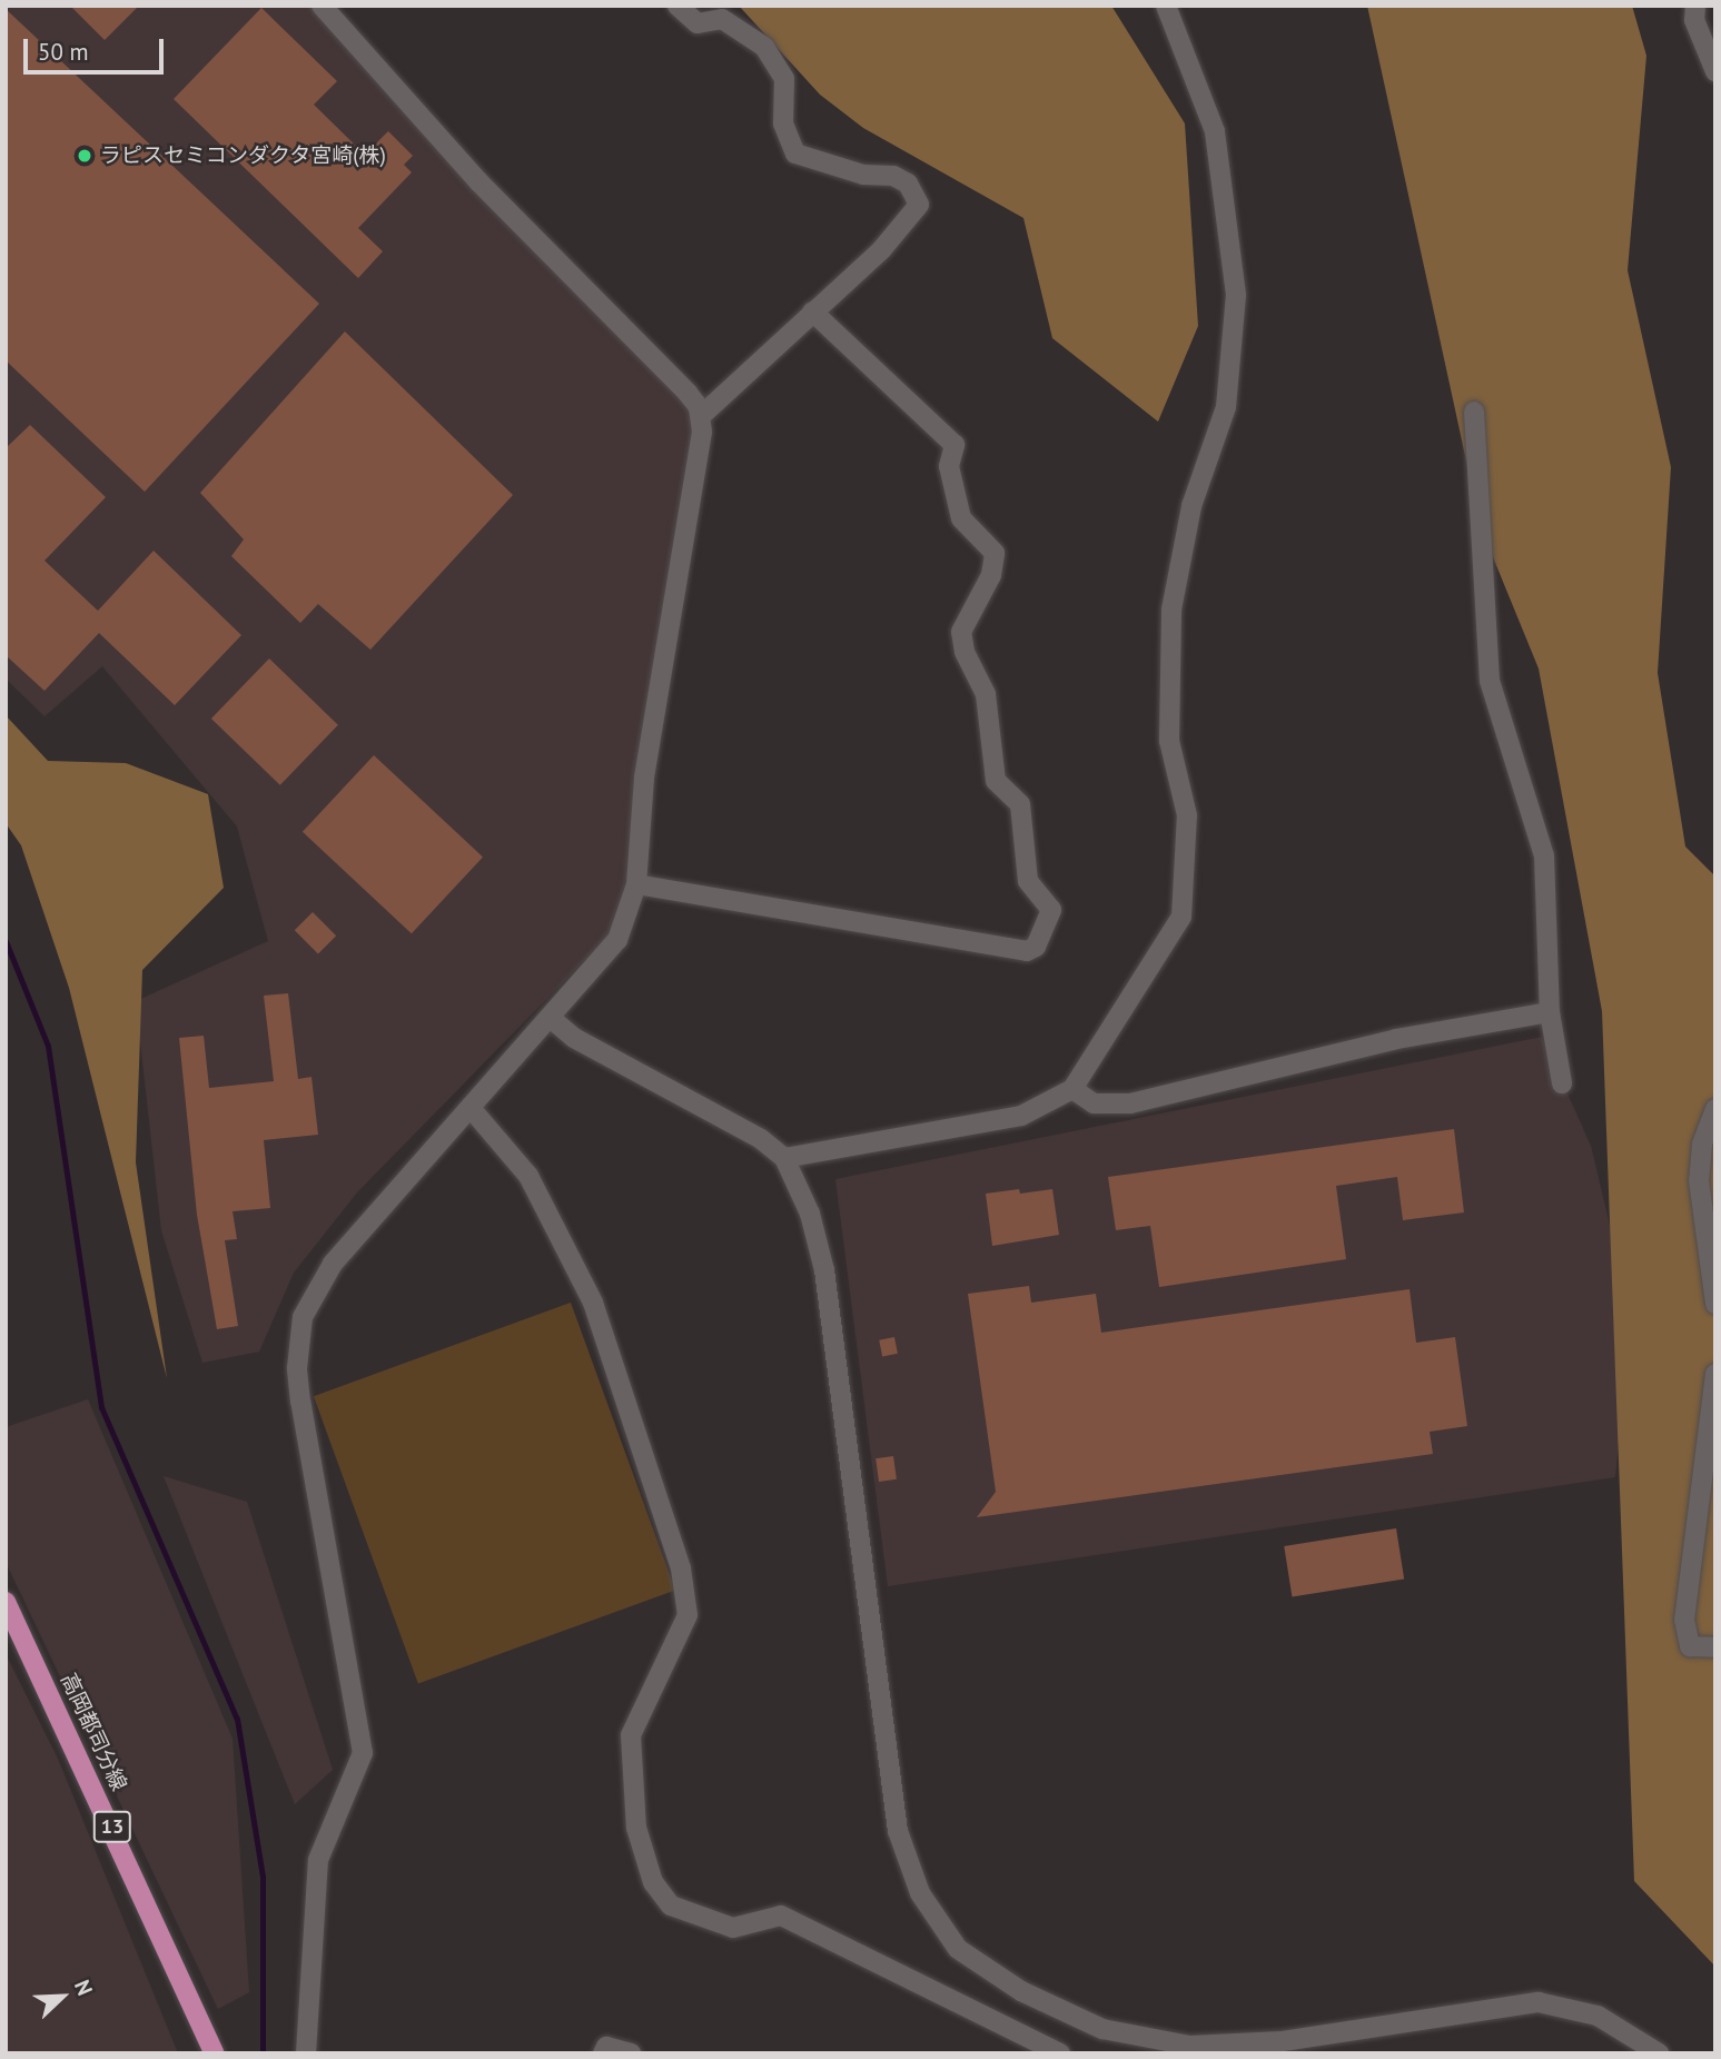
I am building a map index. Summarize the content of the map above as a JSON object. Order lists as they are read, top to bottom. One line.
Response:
{"streets":{"main road":["高岡都司分線","13"]},"places":["ラピスセミコンダクタ宮崎(株)"],"scale_bar":"50 m","north":"top right"}
